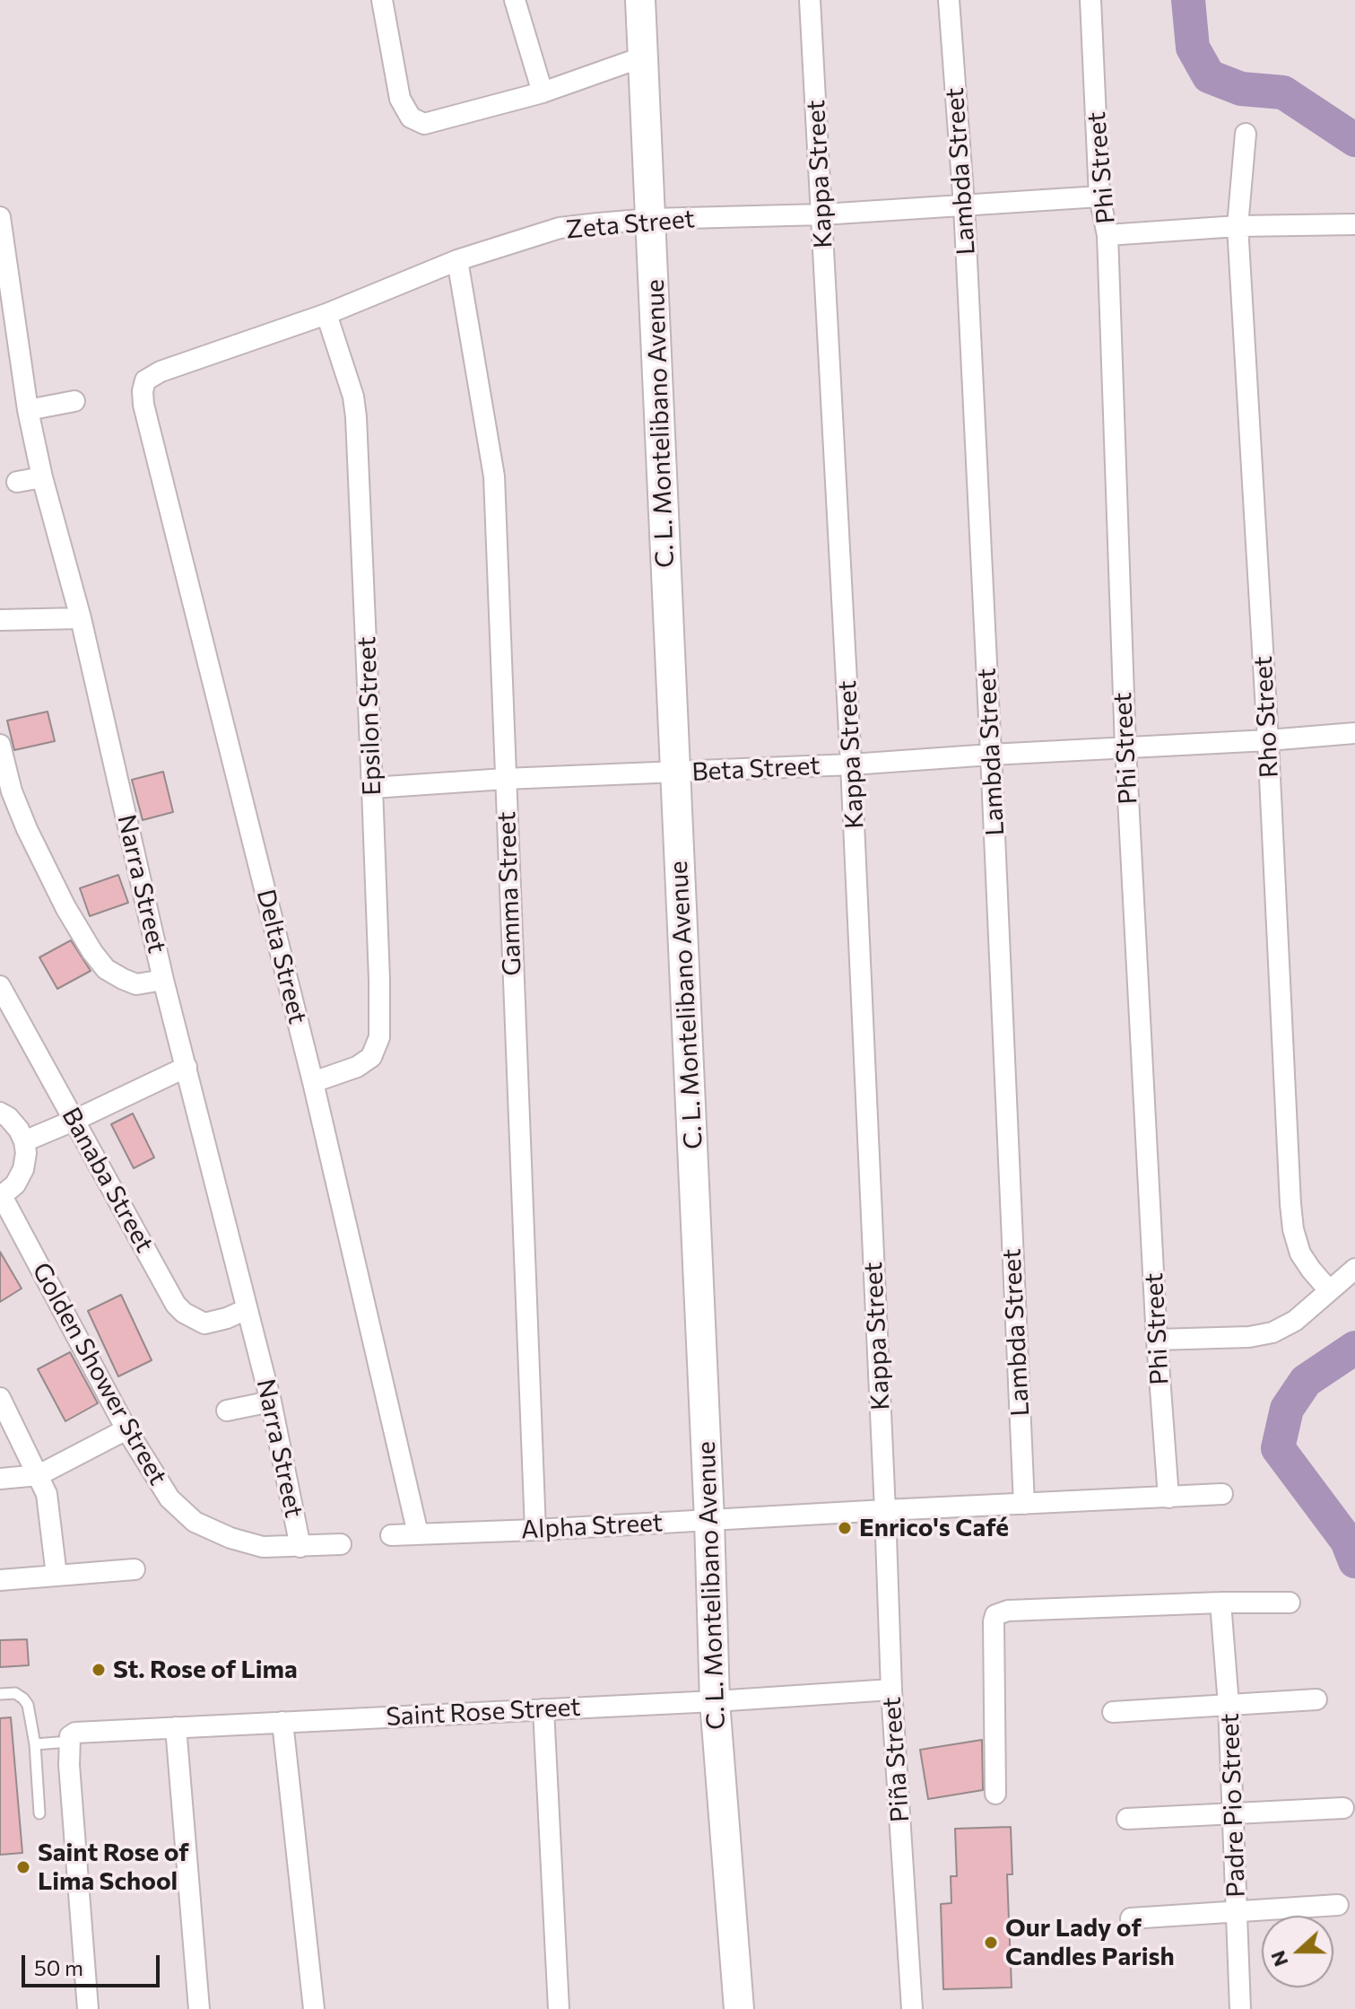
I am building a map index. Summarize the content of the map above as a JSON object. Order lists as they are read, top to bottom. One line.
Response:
{"streets":{"street":["Phi Street","Lambda Street","Kappa Street","Zeta Street","C. L. Montelibano Avenue","Epsilon Street","Rho Street","Beta Street","Narra Street","Gamma Street","Delta Street","Banaba Street","Golden Shower Street","Alpha Street","Saint Rose Street","Piña Street","Padre Pio Street"]},"crossings":[["Phi Street","Zeta Street"],["Phi Street","Beta Street"],["Phi Street","Alpha Street"],["Lambda Street","Zeta Street"],["Lambda Street","Beta Street"],["Lambda Street","Alpha Street"],["Kappa Street","Zeta Street"],["Kappa Street","Beta Street"],["Kappa Street","Alpha Street"],["Kappa Street","Piña Street"],["Zeta Street","C. L. Montelibano Avenue"],["Zeta Street","Epsilon Street"],["Zeta Street","Gamma Street"],["Zeta Street","Delta Street"],["C. L. Montelibano Avenue","Beta Street"],["C. L. Montelibano Avenue","Alpha Street"],["C. L. Montelibano Avenue","Saint Rose Street"],["Epsilon Street","Beta Street"],["Epsilon Street","Delta Street"],["Rho Street","Beta Street"],["Beta Street","Gamma Street"],["Narra Street","Banaba Street"],["Narra Street","Golden Shower Street"],["Gamma Street","Alpha Street"],["Delta Street","Alpha Street"],["Alpha Street","Piña Street"],["Saint Rose Street","Piña Street"]],"places":["Enrico's Café","St. Rose of Lima","Saint Rose of Lima School","Our Lady of Candles Parish"],"scale_bar":"50 m","north":"left"}
